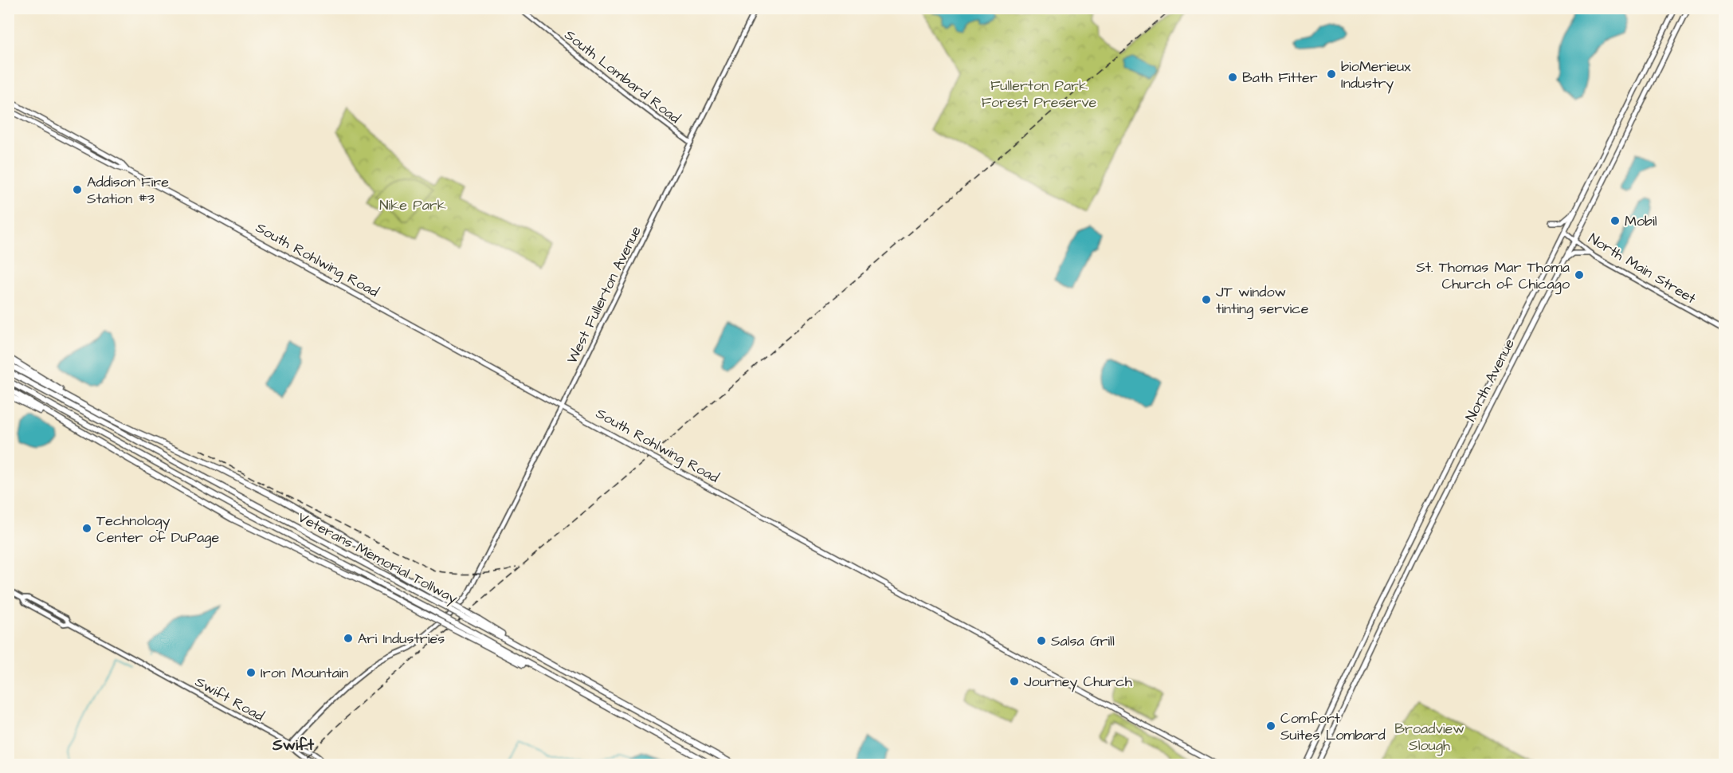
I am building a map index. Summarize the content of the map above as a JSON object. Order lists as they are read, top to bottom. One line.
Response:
{"streets":{"highway":["Veterans Memorial Tollway"],"main road":["South Rohlwing Road","North Avenue"],"street":["South Lombard Road","North Main Street","West Fullerton Avenue","Swift Road"]},"crossings":[["South Lombard Road","West Fullerton Avenue"],["South Rohlwing Road","West Fullerton Avenue"],["North Main Street","North Avenue"],["West Fullerton Avenue","Swift Road"]],"districts":["Swift"],"parks":["Fullerton Park Forest Preserve","Nike Park","Broadview Slough"],"places":["bioMerieux Industry","Bath Fitter","Addison Fire Station #3","Mobil","St. Thomas Mar Thoma Church of Chicago","JT window tinting service","Technology Center of DuPage","Ari Industries","Salsa Grill","Iron Mountain","Journey Church","Comfort Suites Lombard"]}
